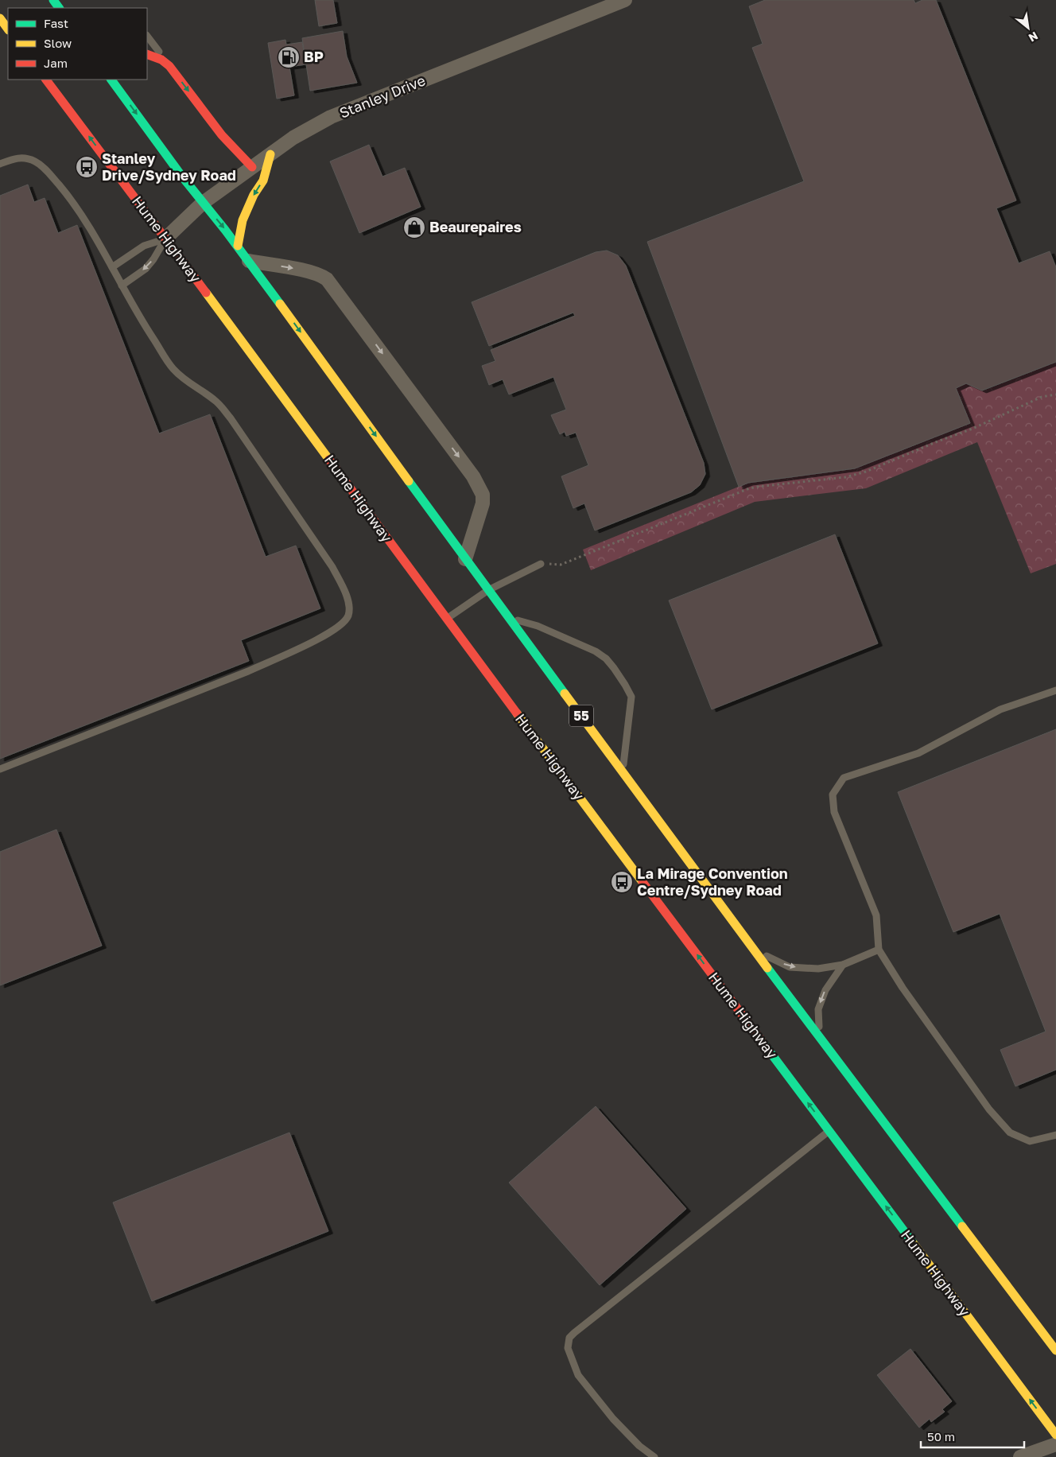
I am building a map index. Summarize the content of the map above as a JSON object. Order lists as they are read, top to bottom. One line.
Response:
{"streets":{"highway":["Hume Highway","55"],"street":["Stanley Drive"]},"crossings":[["Stanley Drive","Hume Highway"],["Stanley Drive","55"]],"places":{"fuel station":["BP"],"bus stop":["Stanley Drive/Sydney Road","La Mirage Convention Centre/Sydney Road"],"shop":["Beaurepaires"]},"legend":["Fast","Slow","Jam"],"scale_bar":"50 m","north":"bottom right"}
